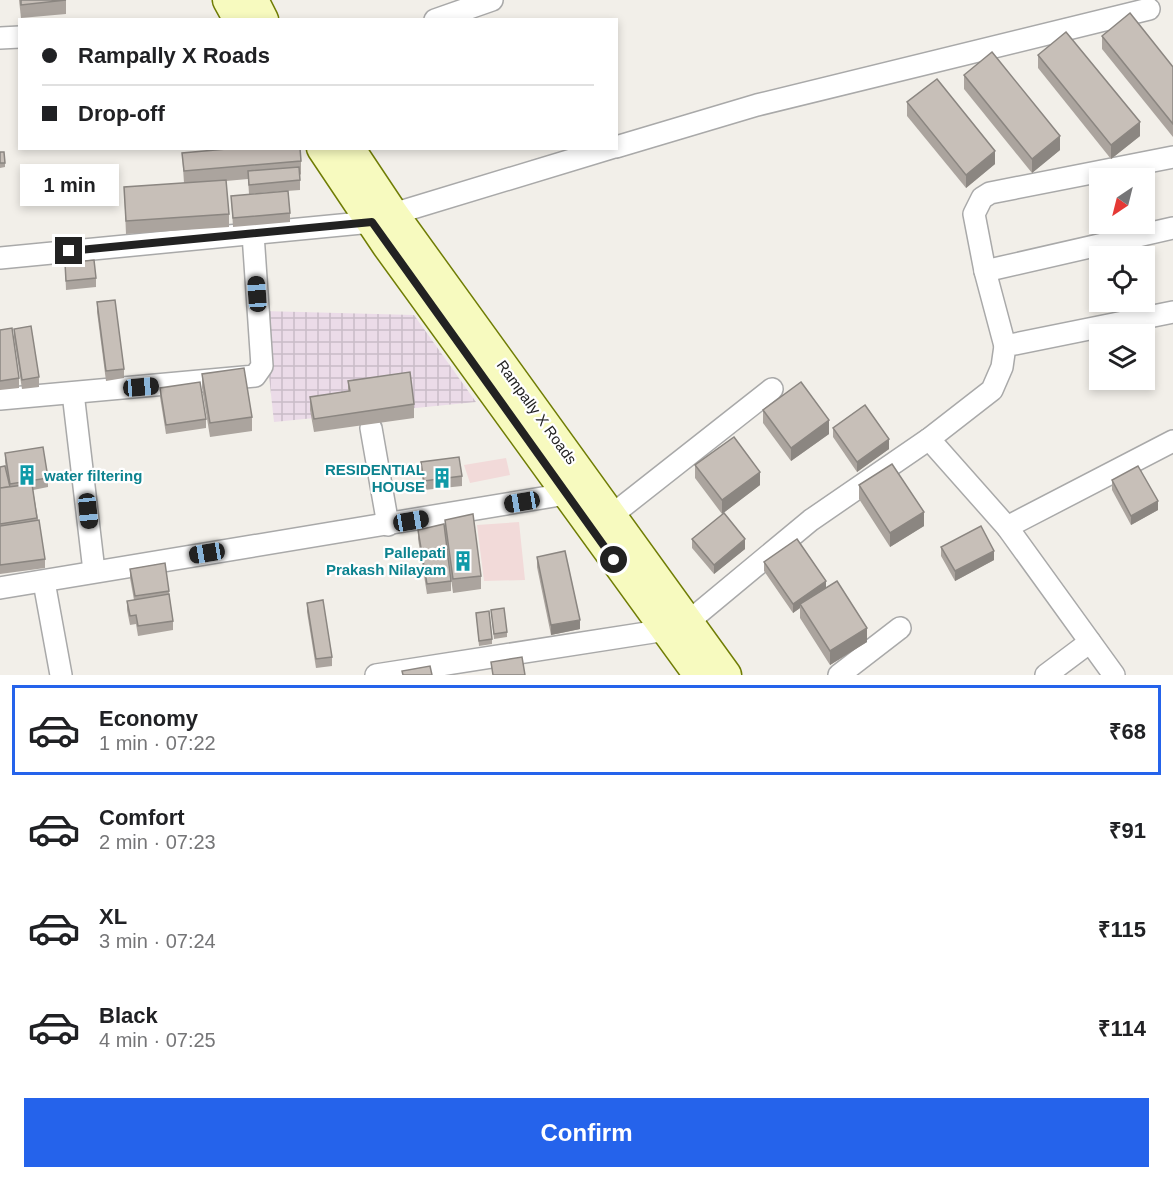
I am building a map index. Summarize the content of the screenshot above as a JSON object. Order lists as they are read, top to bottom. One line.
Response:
{"streets":{"main road":["Rampally X Roads"]},"places":{"building":["water filtering","RESIDENTIAL HOUSE","Pallepati Prakash Nilayam"]},"north":"bottom left","page":{"banner":["Rampally X Roads","Drop-off"],"bubble":"1 min","list":[{"name":"Economy","note":"1 min · 07:22","value":"₹68"},{"name":"Comfort","note":"2 min · 07:23","value":"₹91"},{"name":"XL","note":"3 min · 07:24","value":"₹115"},{"name":"Black","note":"4 min · 07:25","value":"₹114"}],"buttons":"Confirm"}}
